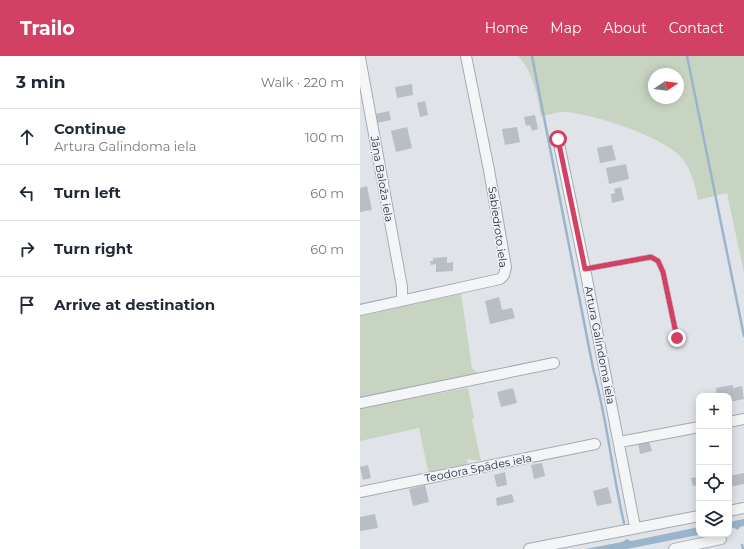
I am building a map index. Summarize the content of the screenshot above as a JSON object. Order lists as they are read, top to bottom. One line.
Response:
{"streets":{"street":["Jāņa Baloža iela","Sabiedroto iela","Artura Galindoma iela","Teodora Spādes iela"]},"crossings":[["Jāņa Baloža iela","Sabiedroto iela"]],"north":"right","page":{"header":"Trailo","nav":["Home","Map","About","Contact"],"heading":["3 min","Walk · 220 m"],"list":[["Continue","Artura Galindoma iela","100 m"],["Turn left","60 m"],["Turn right","60 m"],"Arrive at destination"],"map_buttons":["+","−"]}}
